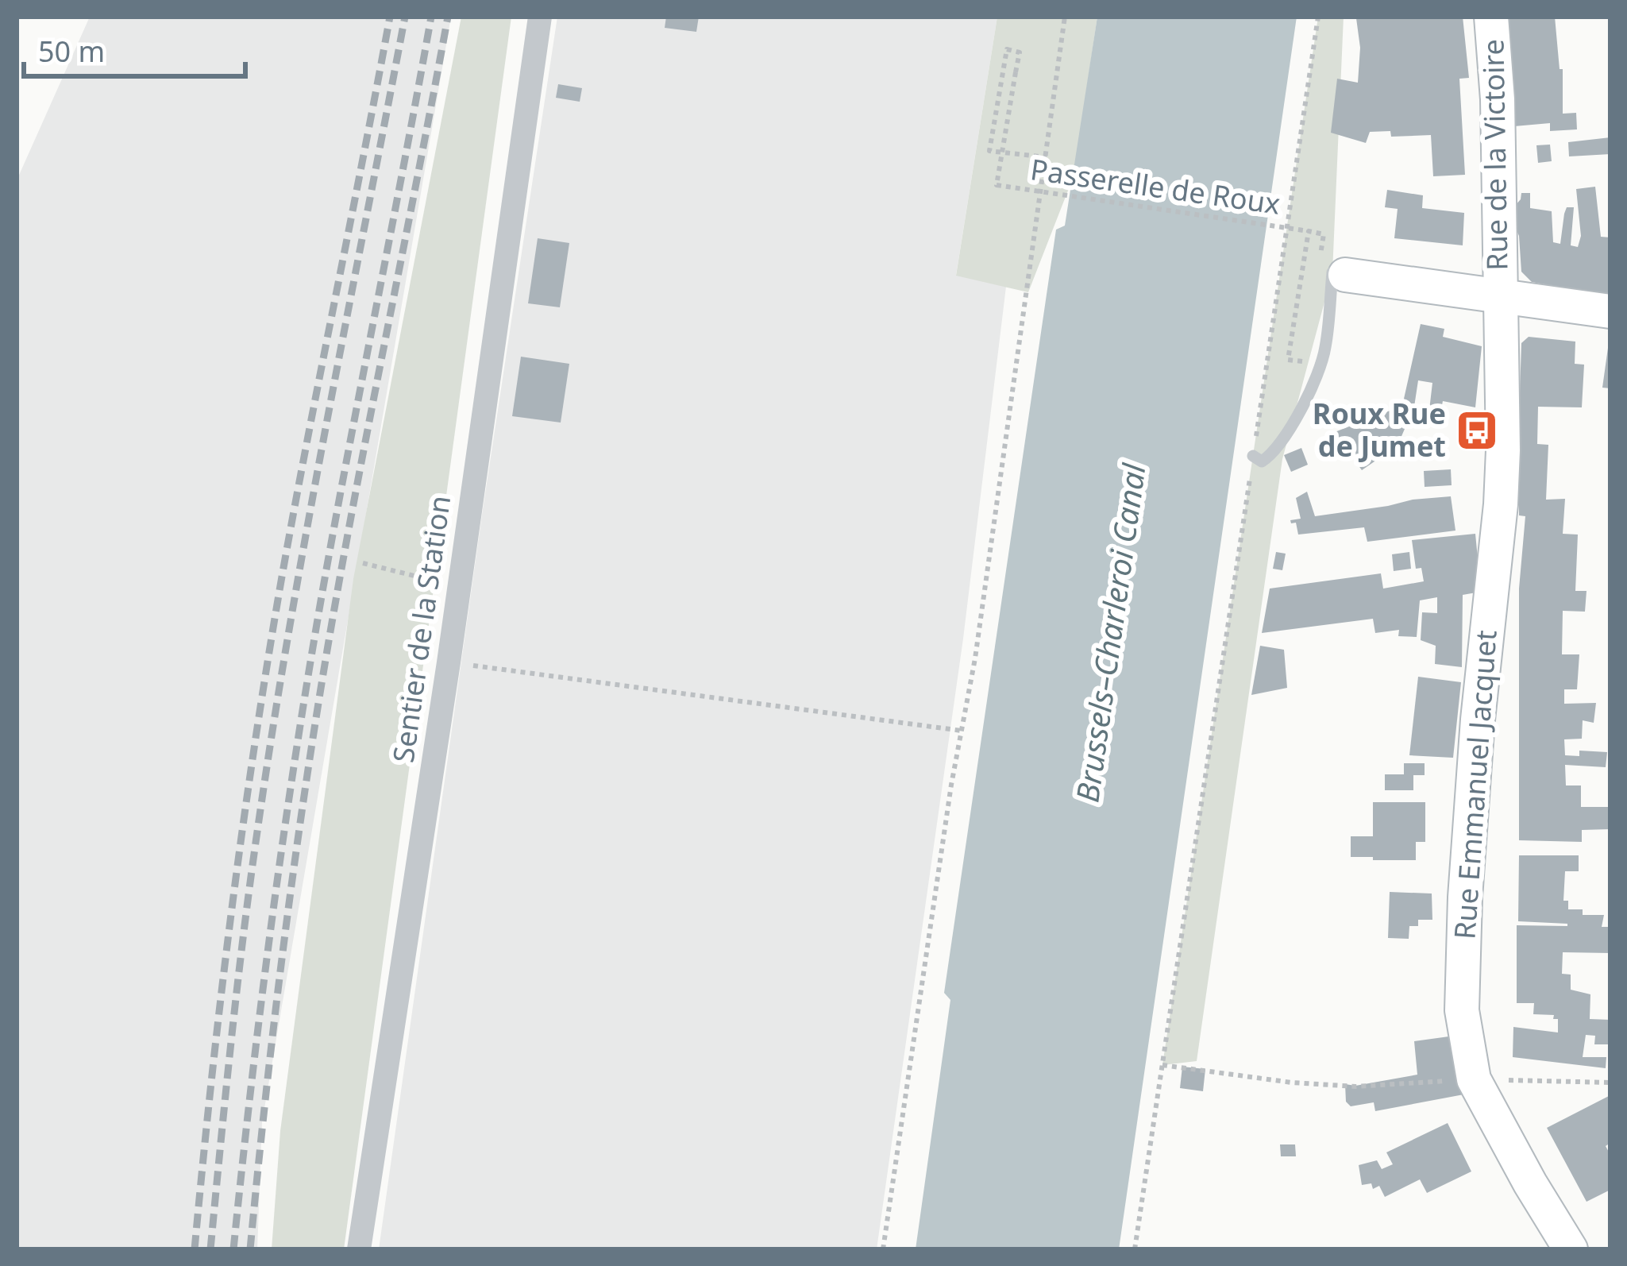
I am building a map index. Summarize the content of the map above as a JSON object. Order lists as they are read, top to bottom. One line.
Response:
{"streets":{"street":["Rue de la Victoire","Sentier de la Station","Rue Emmanuel Jacquet"],"path":["Passerelle de Roux"]},"crossings":[["Rue de la Victoire","Rue Emmanuel Jacquet"]],"water":["Brussels–Charleroi Canal"],"places":{"bus stop":["Roux Rue de Jumet"]},"scale_bar":"50 m"}
